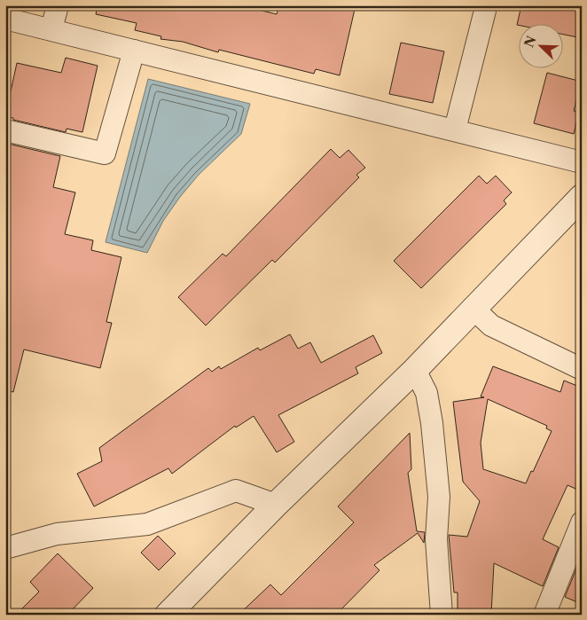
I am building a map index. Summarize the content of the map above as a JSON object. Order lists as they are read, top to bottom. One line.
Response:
{"north":"top left"}
